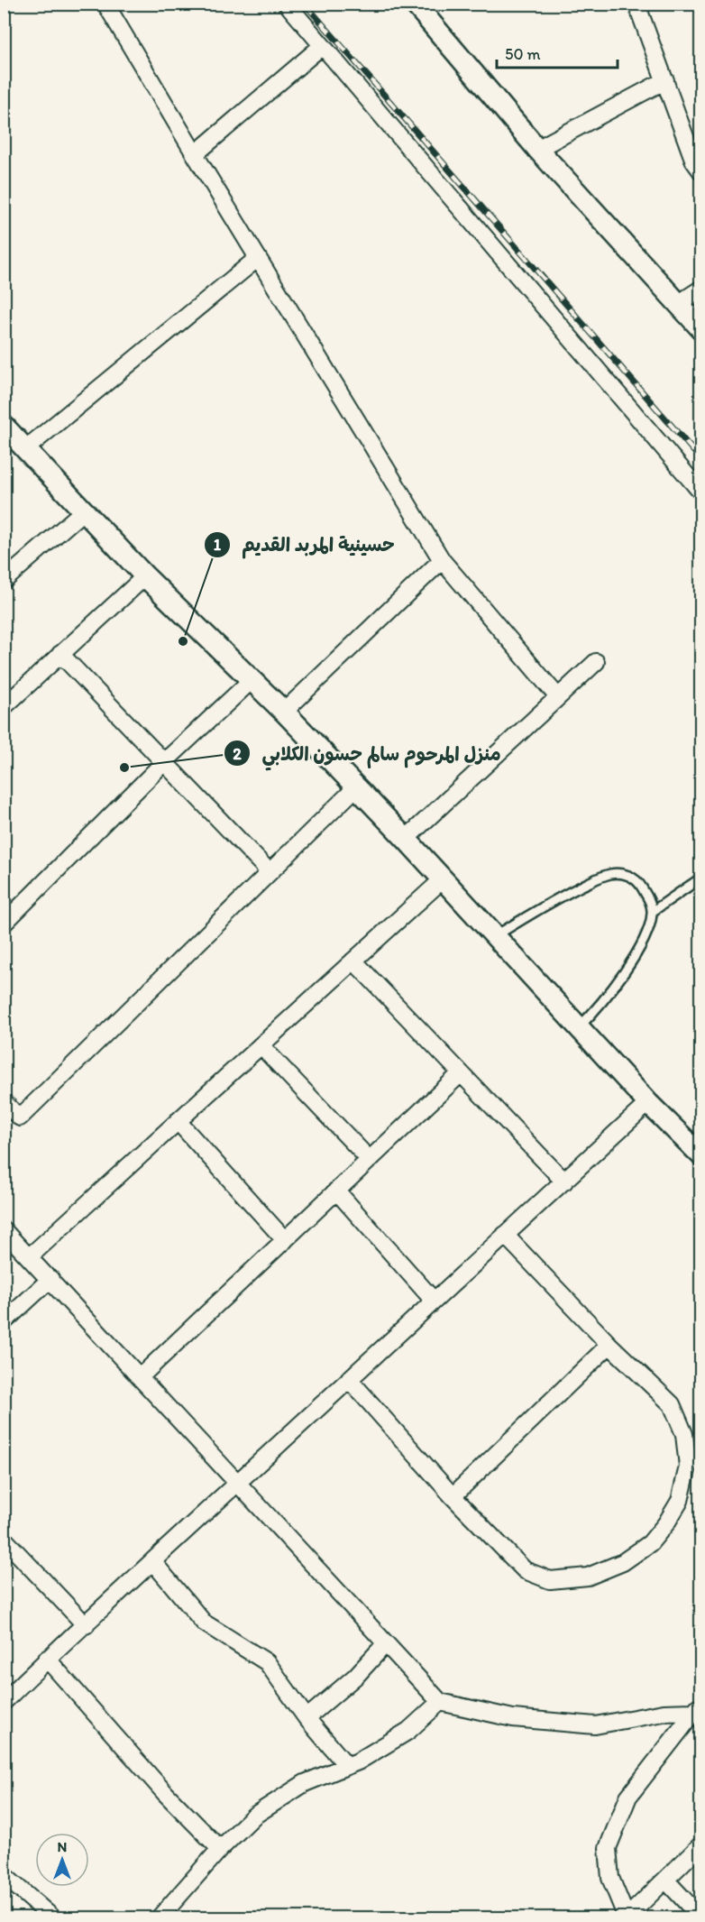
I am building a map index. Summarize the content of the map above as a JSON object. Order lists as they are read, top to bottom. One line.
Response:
{"places":["حسينية المربد القديم","منزل المرحوم سالم حسون الكلابي"],"scale_bar":"50 m","north":"top"}
